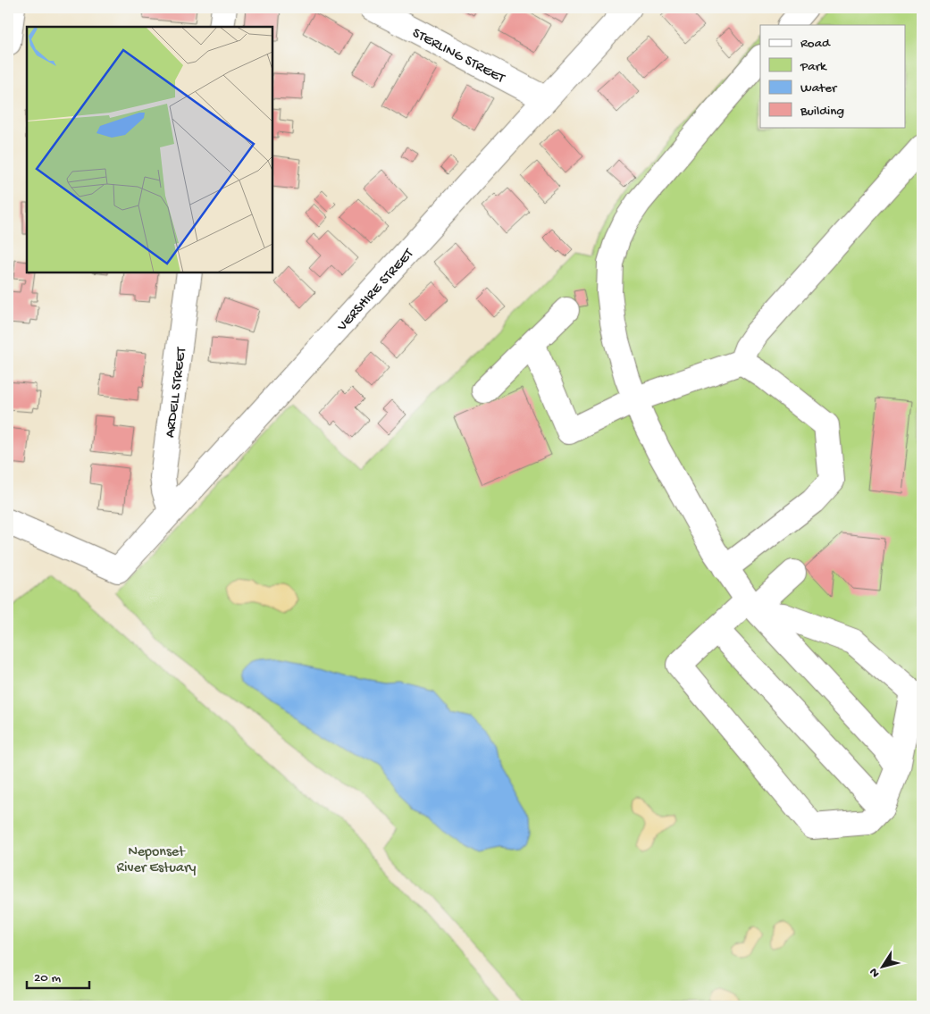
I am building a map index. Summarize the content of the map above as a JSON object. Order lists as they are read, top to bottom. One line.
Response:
{"streets":{"street":["STERLING STREET","VERSHIRE STREET","ARDELL STREET"]},"crossings":[["STERLING STREET","VERSHIRE STREET"],["VERSHIRE STREET","ARDELL STREET"]],"parks":["Neponset River Estuary"],"legend":["Road","Park","Water","Building"],"scale_bar":"20 m","north":"bottom left"}
